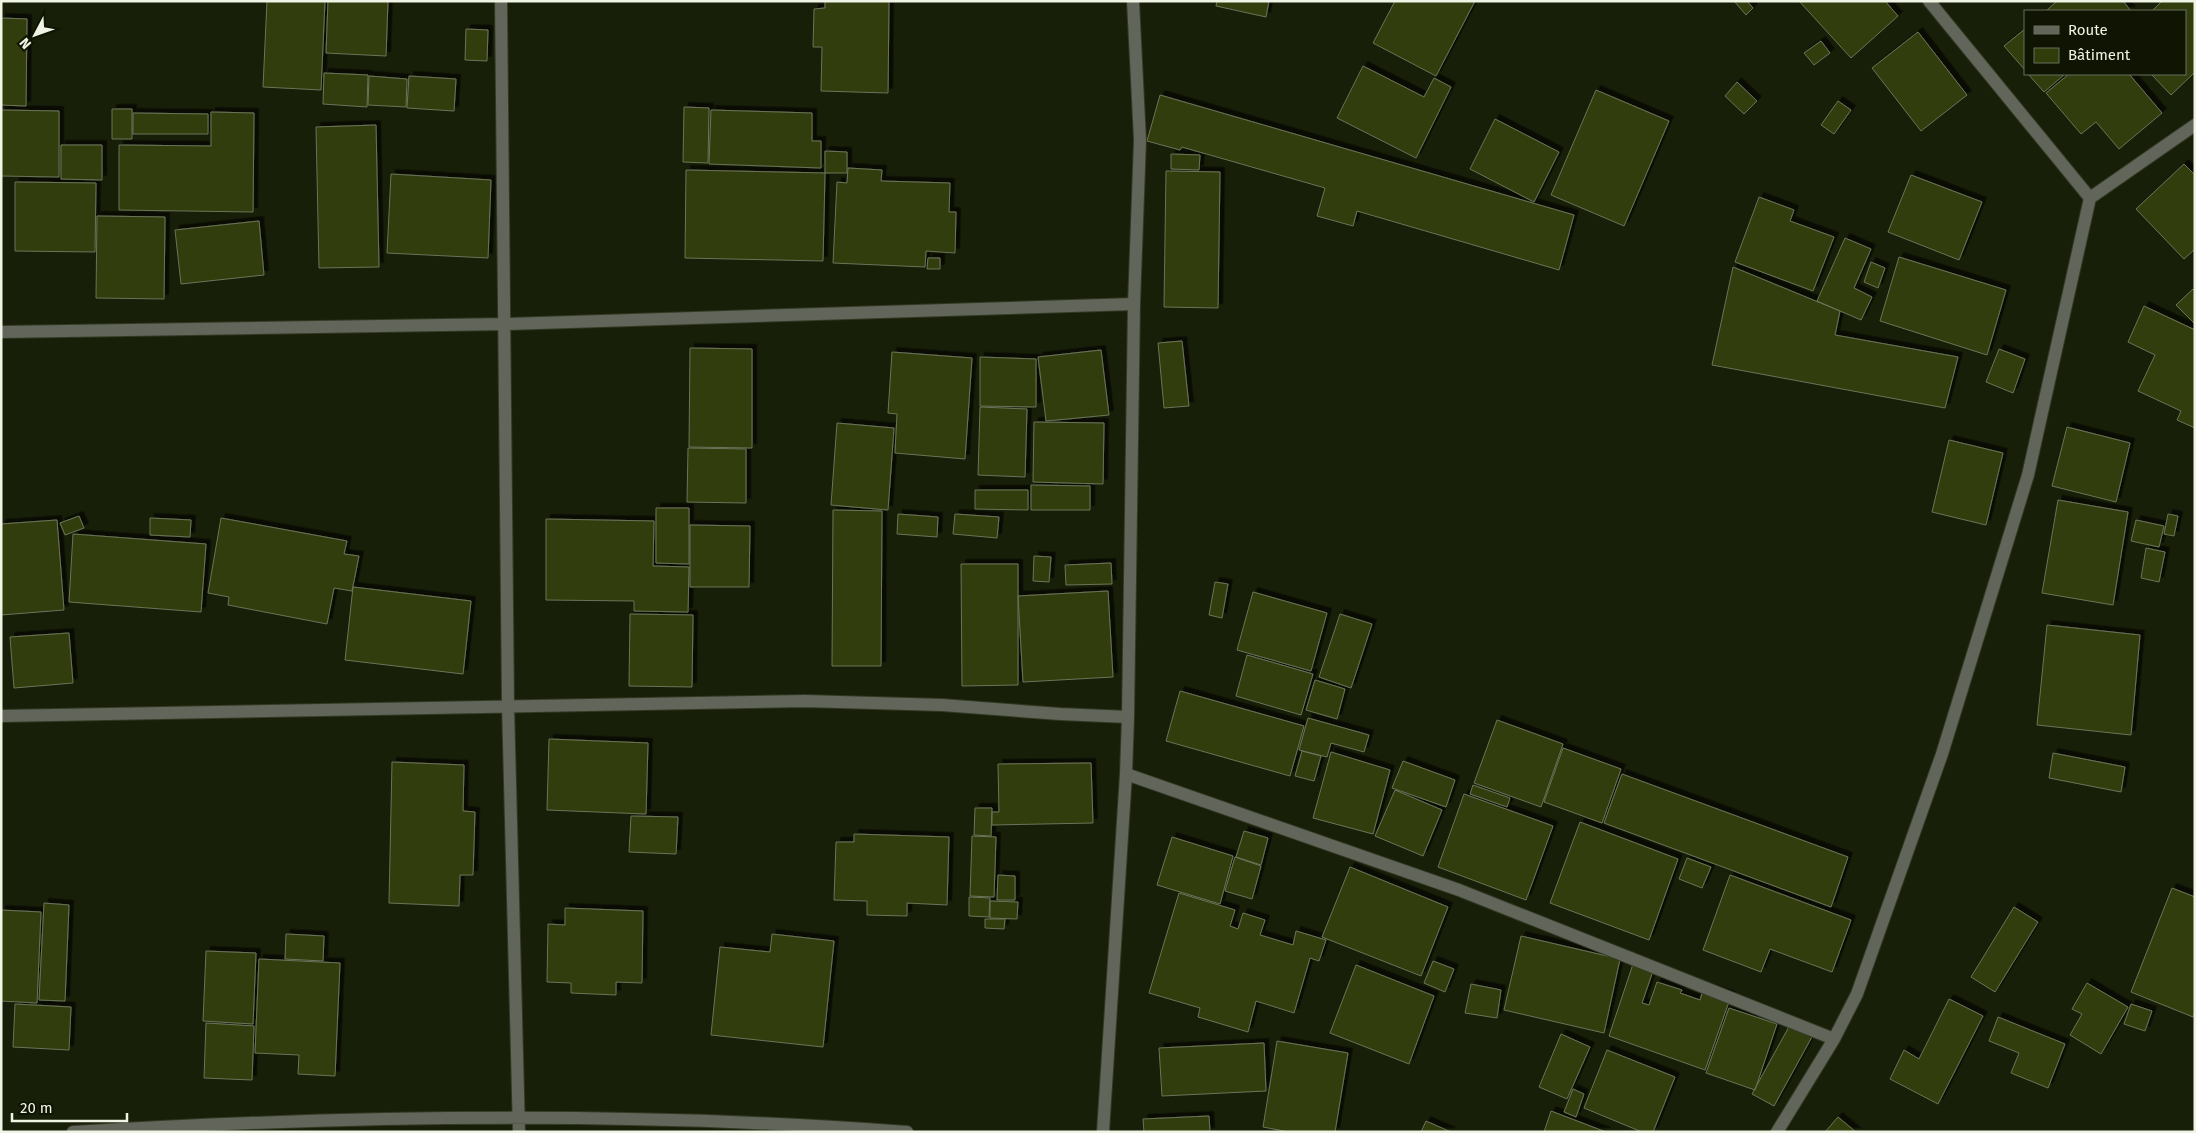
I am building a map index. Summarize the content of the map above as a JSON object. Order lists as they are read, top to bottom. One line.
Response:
{"legend":["Route","Bâtiment"],"scale_bar":"20 m","north":"bottom left"}
